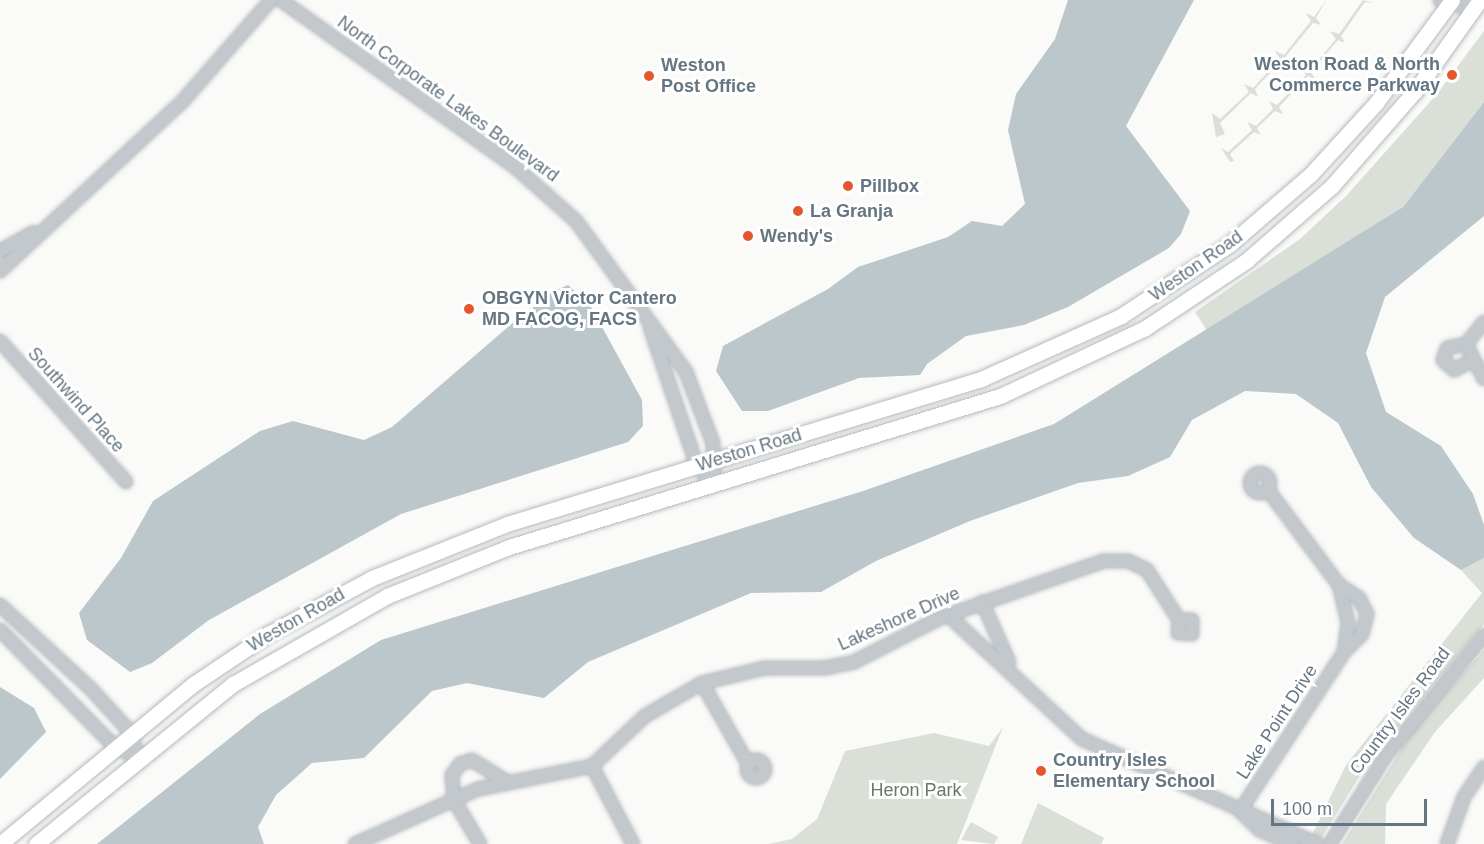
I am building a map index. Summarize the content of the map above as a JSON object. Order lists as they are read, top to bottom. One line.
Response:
{"streets":{"main road":["Weston Road"],"street":["North Corporate Lakes Boulevard","Southwind Place","Lakeshore Drive","Country Isles Road","Lake Point Drive"]},"crossings":[["North Corporate Lakes Boulevard","Weston Road"]],"parks":["Heron Park"],"places":["Weston Road & North Commerce Parkway","Weston Post Office","Pillbox","La Granja","Wendy's","OBGYN Victor Cantero MD FACOG, FACS","Country Isles Elementary School"],"scale_bar":"100 m"}
